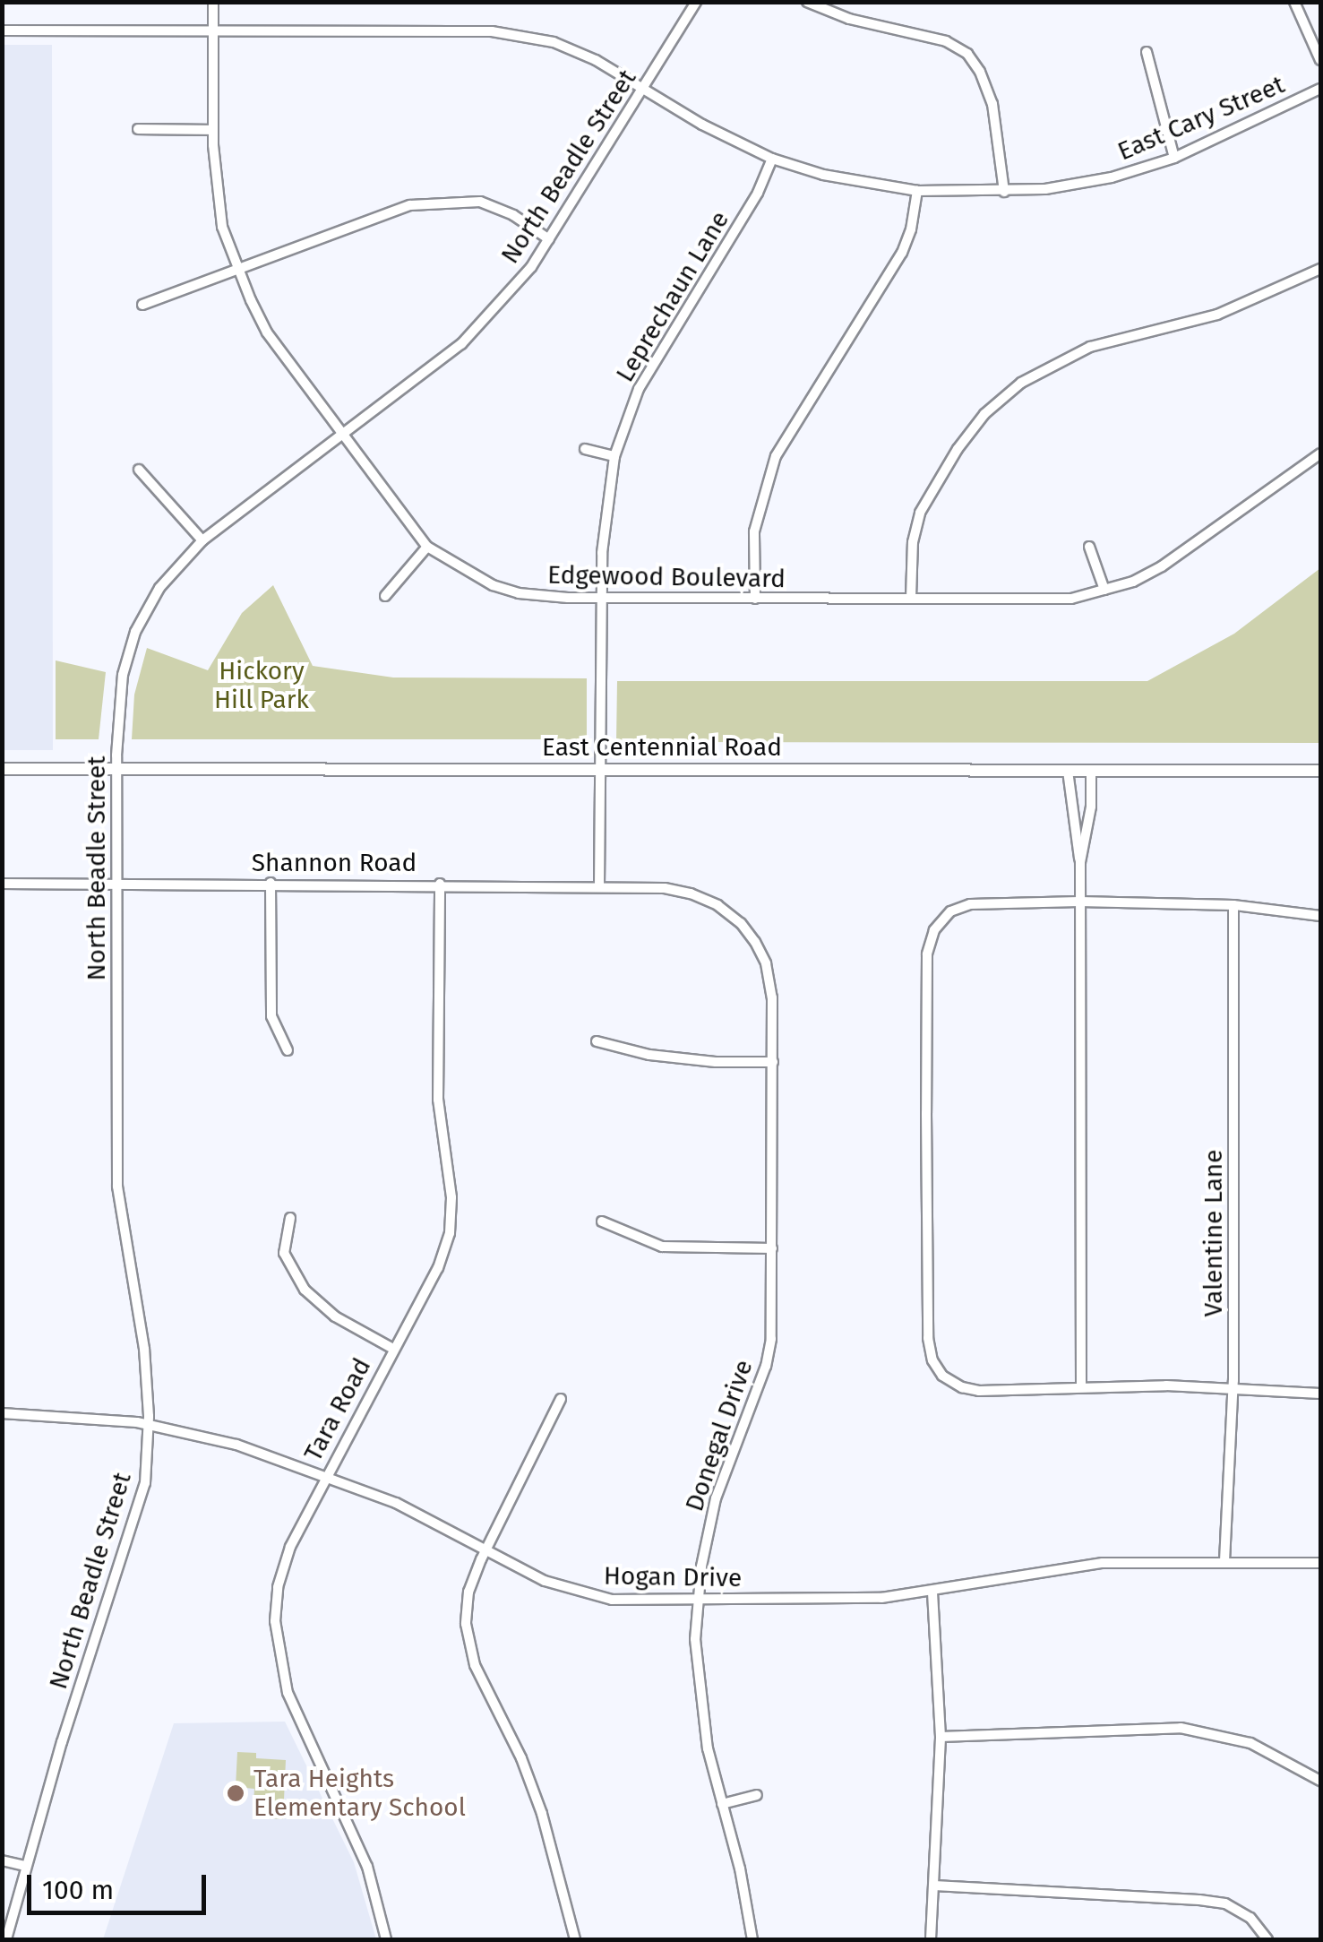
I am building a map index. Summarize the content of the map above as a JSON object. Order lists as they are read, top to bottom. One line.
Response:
{"streets":{"street":["East Cary Street","North Beadle Street","Leprechaun Lane","Edgewood Boulevard","East Centennial Road","Shannon Road","Valentine Lane","Tara Road","Donegal Drive","Hogan Drive"]},"crossings":[["East Cary Street","North Beadle Street"],["East Cary Street","Leprechaun Lane"],["East Cary Street","Edgewood Boulevard"],["North Beadle Street","Edgewood Boulevard"],["North Beadle Street","East Centennial Road"],["North Beadle Street","Shannon Road"],["North Beadle Street","Hogan Drive"],["Leprechaun Lane","Edgewood Boulevard"],["Leprechaun Lane","East Centennial Road"],["Leprechaun Lane","Shannon Road"],["Shannon Road","Tara Road"],["Shannon Road","Donegal Drive"],["Valentine Lane","Hogan Drive"],["Tara Road","Hogan Drive"],["Donegal Drive","Hogan Drive"]],"parks":["Hickory Hill Park"],"places":["Tara Heights Elementary School"],"scale_bar":"100 m"}
